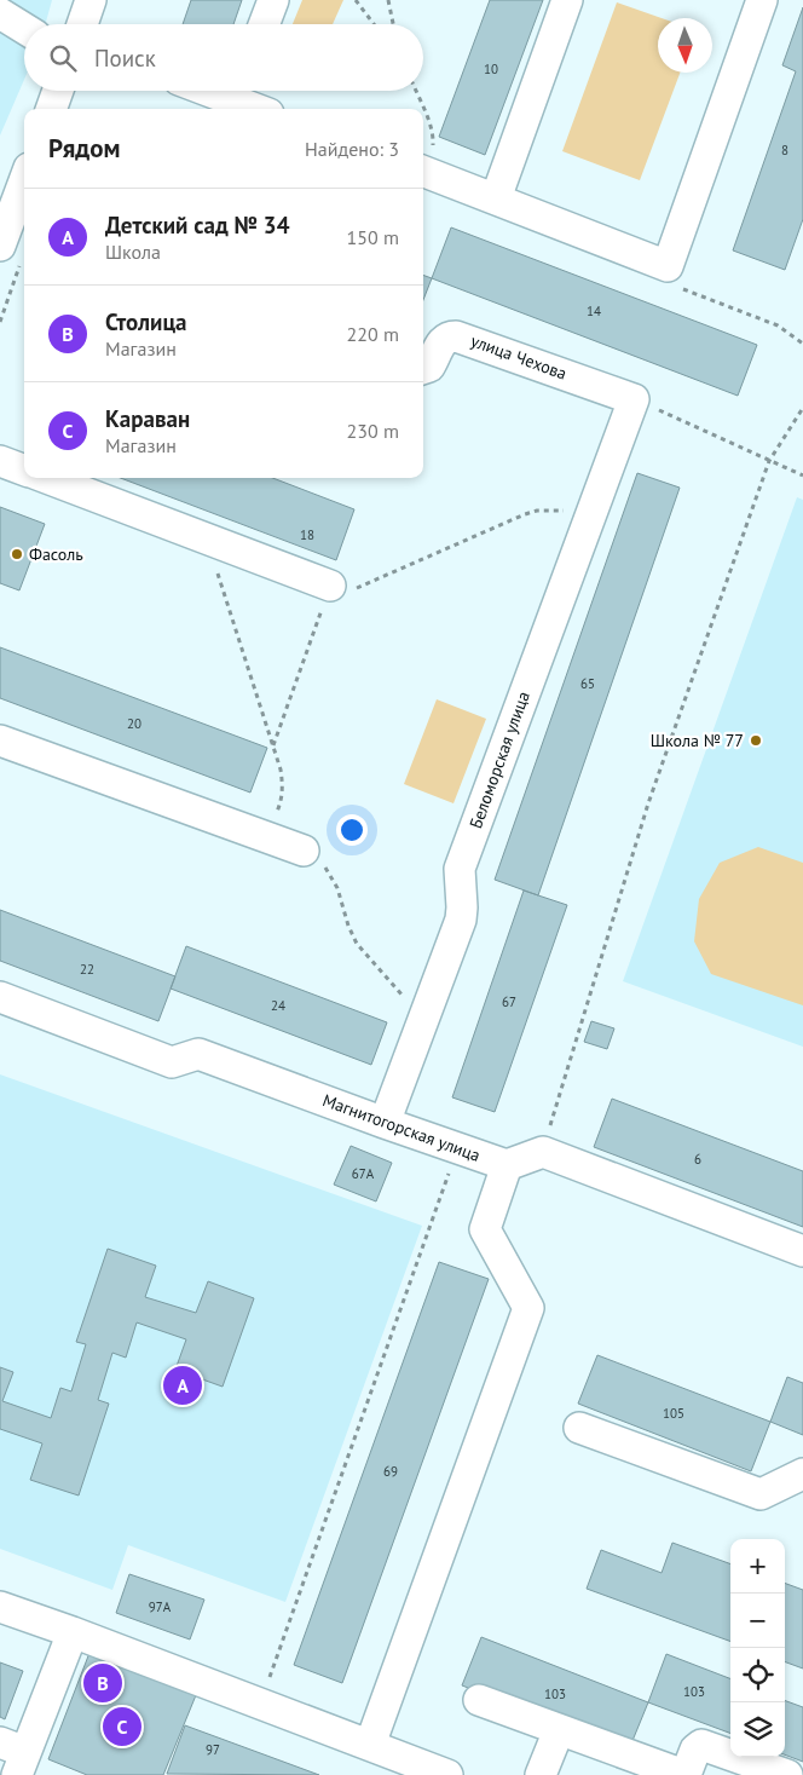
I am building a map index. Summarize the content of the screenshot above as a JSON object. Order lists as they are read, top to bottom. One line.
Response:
{"streets":{"street":["улица Чехова","Беломорская улица","Магнитогорская улица"]},"crossings":[["улица Чехова","Беломорская улица"],["Беломорская улица","Магнитогорская улица"]],"places":["Фасоль","Школа № 77"],"house_numbers":["10","8","14","18","65","20","22","67","24","6","67А","105","69","97А","103","103","97"],"north":"bottom","page":{"search":"Поиск","heading":["Рядом","Найдено: 3"],"list":[{"mark":"A","name":"Детский сад № 34","note":"Школа","value":"150 m"},{"mark":"B","name":"Столица","note":"Магазин","value":"220 m"},{"mark":"C","name":"Караван","note":"Магазин","value":"230 m"}],"pins":["A","B","C"],"map_buttons":["+","−"]}}
